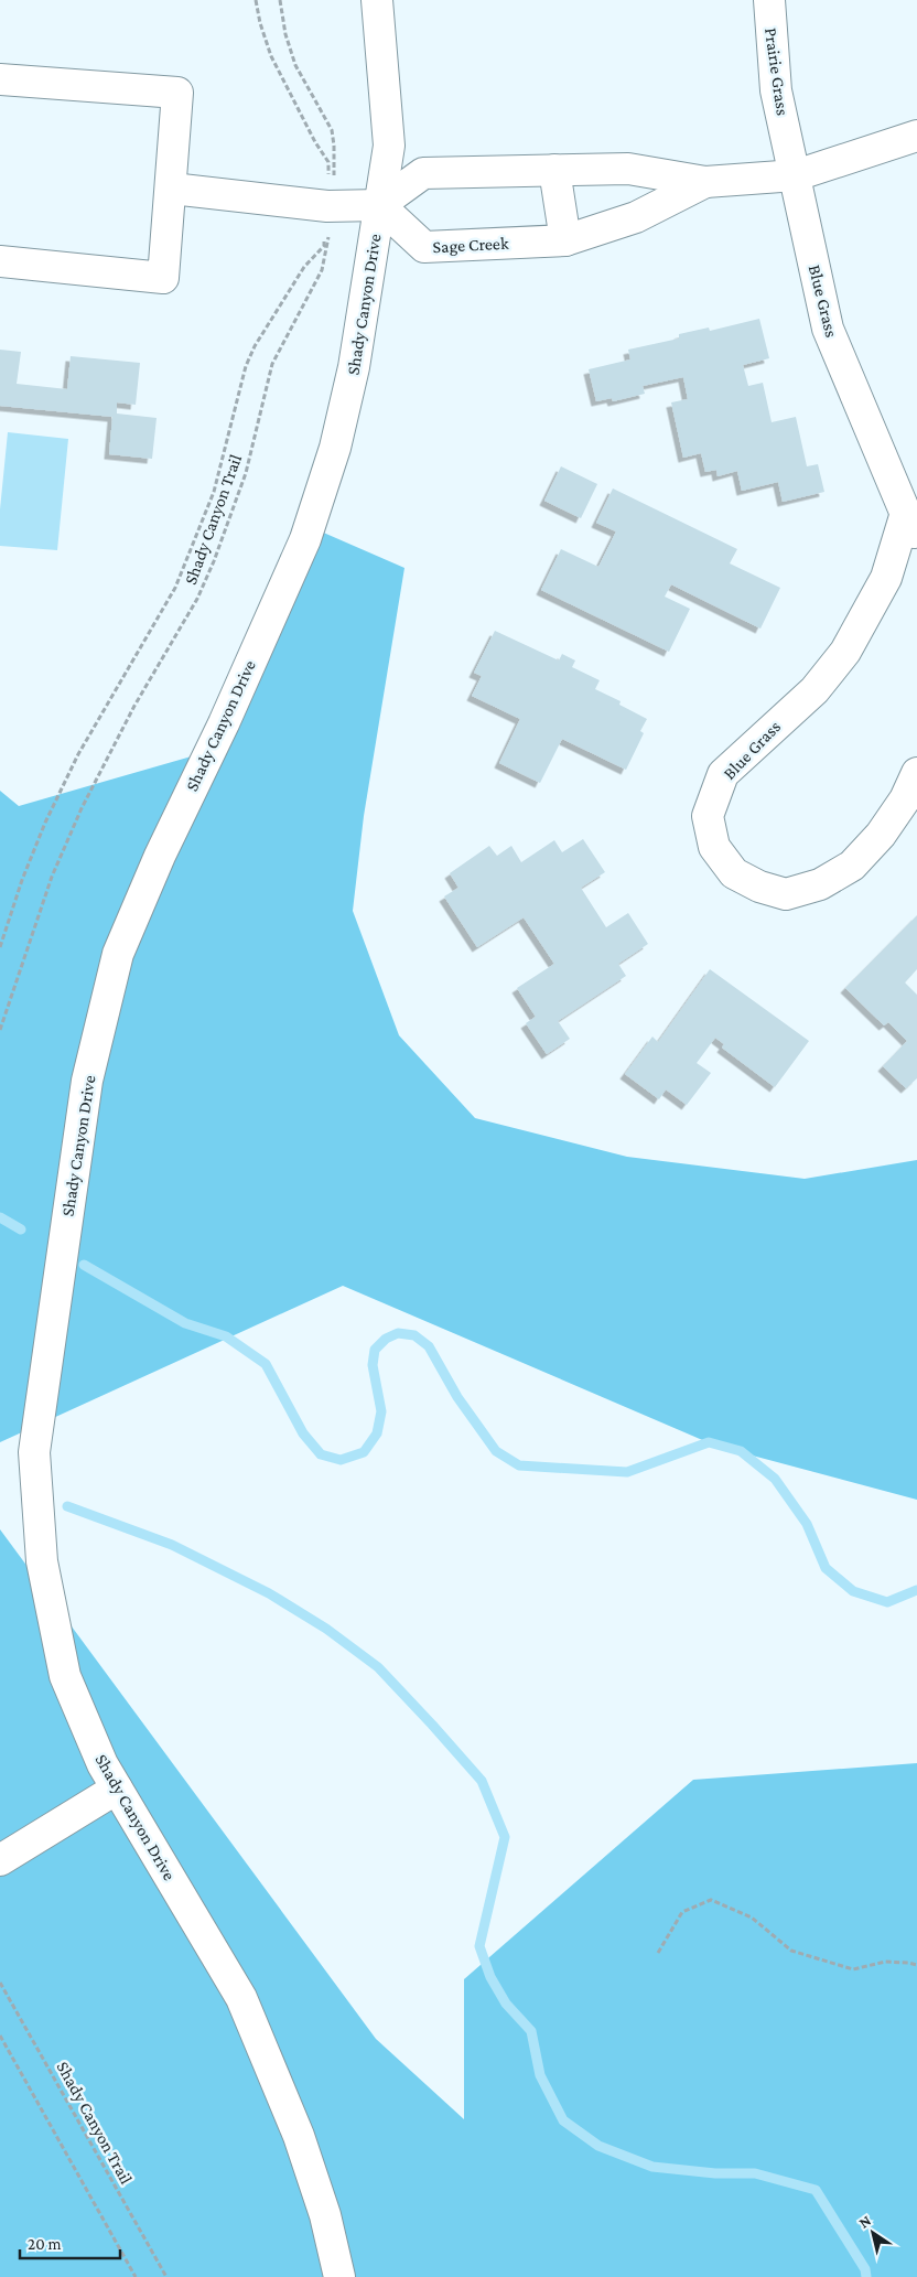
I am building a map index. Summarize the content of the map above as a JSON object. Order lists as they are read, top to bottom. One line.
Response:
{"streets":{"street":["Prairie Grass","Sage Creek","Blue Grass","Shady Canyon Drive"],"path":["Shady Canyon Trail"]},"crossings":[["Prairie Grass","Sage Creek"],["Prairie Grass","Blue Grass"],["Sage Creek","Blue Grass"],["Sage Creek","Shady Canyon Drive"]],"scale_bar":"20 m","north":"top left"}
